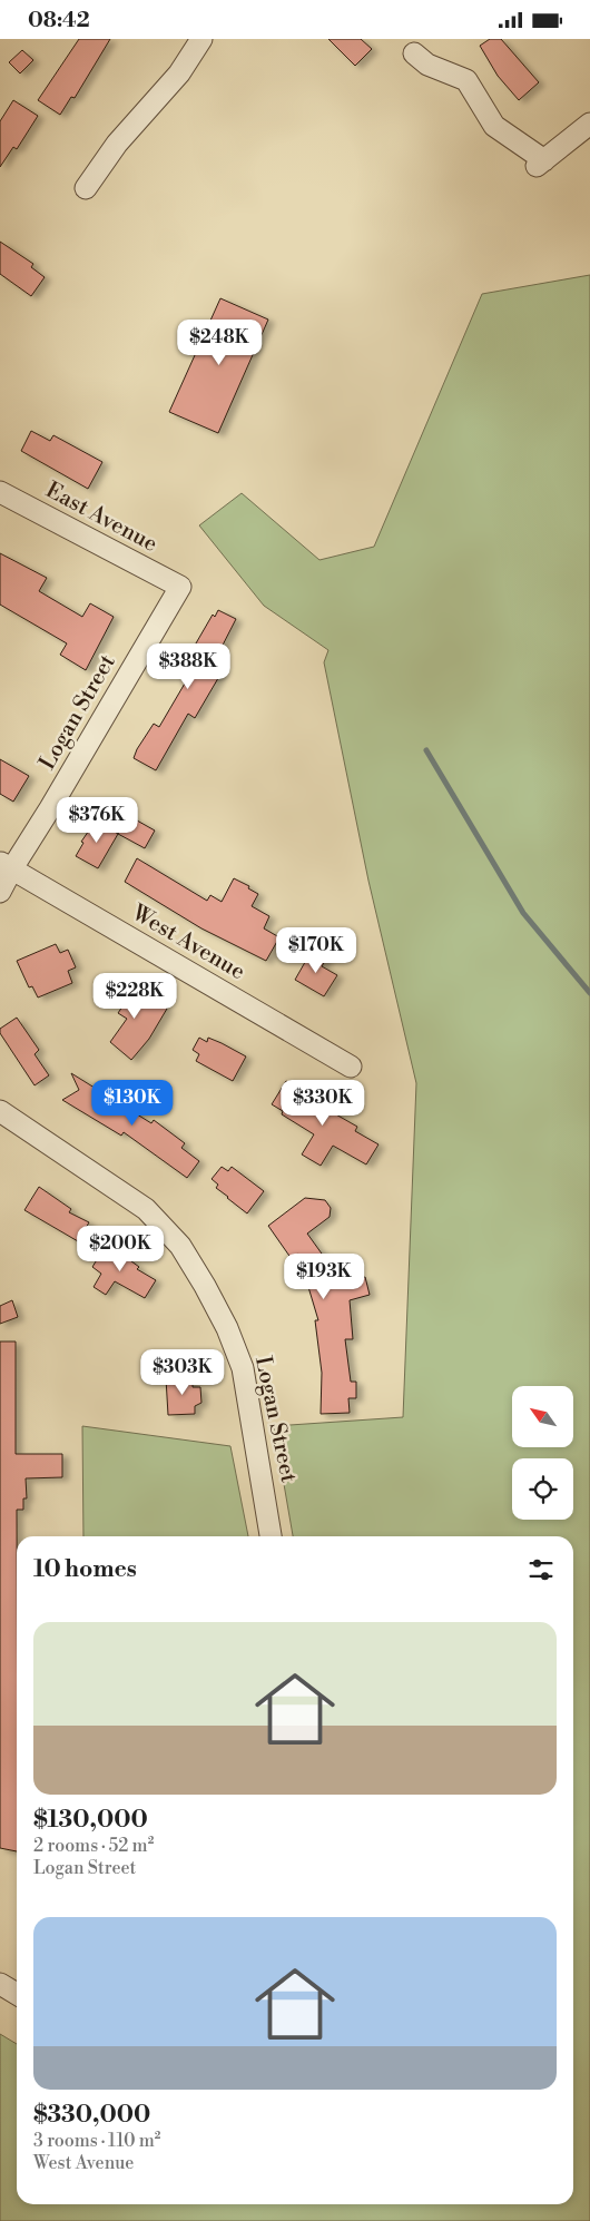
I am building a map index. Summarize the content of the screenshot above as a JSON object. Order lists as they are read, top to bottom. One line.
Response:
{"streets":{"street":["East Avenue","Logan Street","West Avenue"]},"crossings":[["East Avenue","Logan Street"],["Logan Street","West Avenue"]],"north":"top left","page":{"status":"08:42","price":["$248K","$388K","$376K","$170K","$228K","$130K","$330K","$200K","$193K","$303K"],"heading":"10 homes","list":[{"name":"$130,000","note":"2 rooms · 52 m² · Logan Street"},{"name":"$330,000","note":"3 rooms · 110 m² · West Avenue"}]}}
